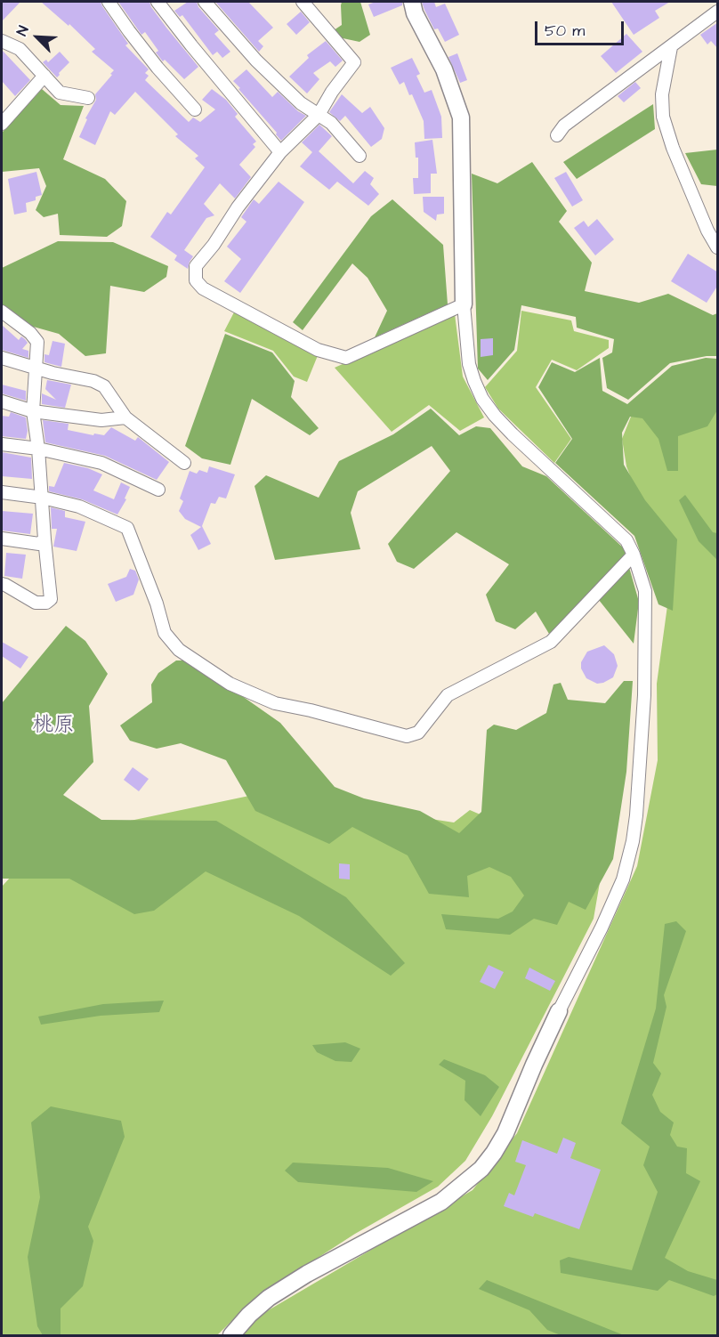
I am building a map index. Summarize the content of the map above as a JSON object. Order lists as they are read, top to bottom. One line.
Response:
{"districts":["桃原"],"scale_bar":"50 m","north":"top left"}
